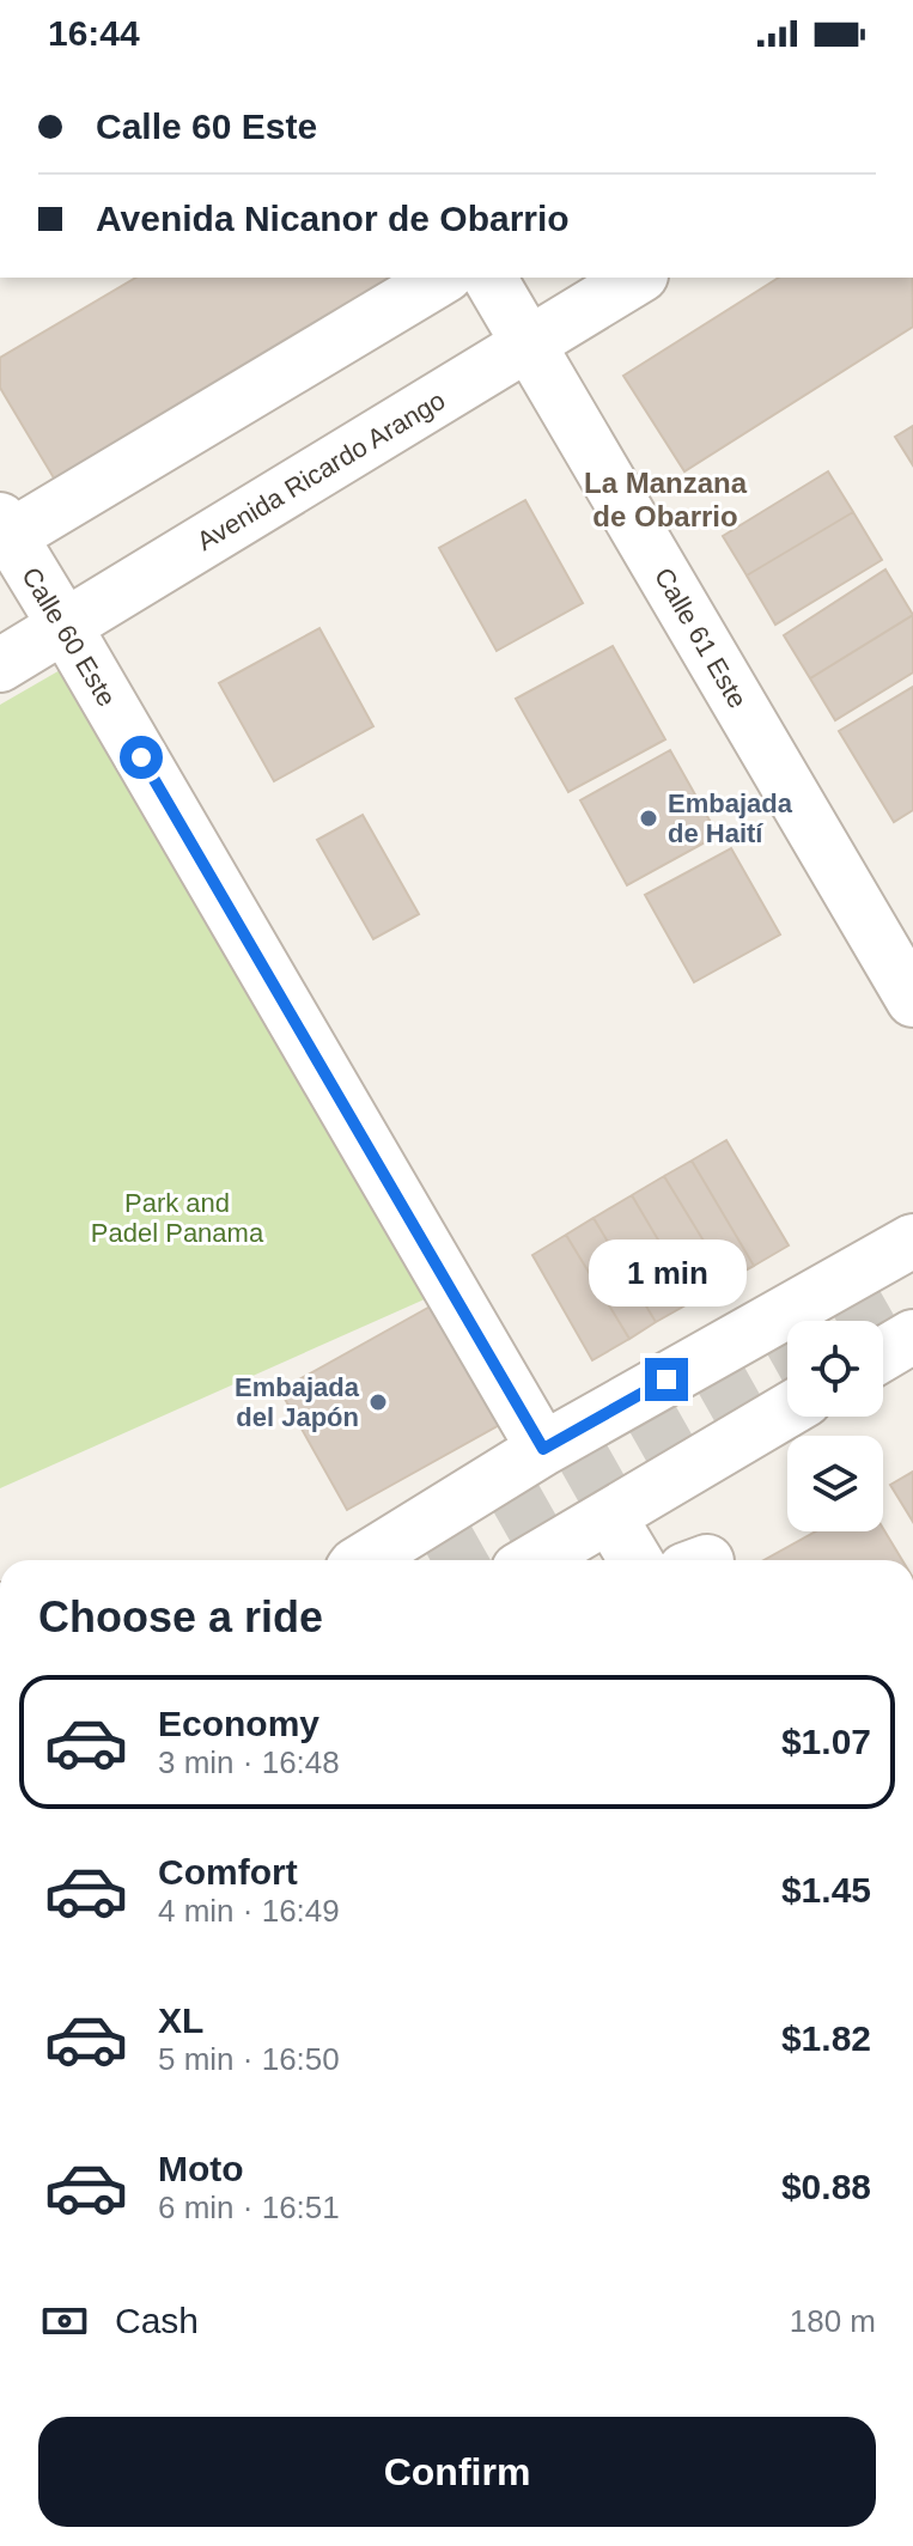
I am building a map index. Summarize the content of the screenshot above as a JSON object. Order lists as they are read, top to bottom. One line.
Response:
{"streets":{"street":["Avenida Ricardo Arango","Calle 60 Este","Calle 61 Este"]},"crossings":[["Avenida Ricardo Arango","Calle 60 Este"],["Avenida Ricardo Arango","Calle 61 Este"]],"districts":["La Manzana de Obarrio"],"parks":["Park and Padel Panama"],"places":["Embajada de Haití","Embajada del Japón"],"page":{"status":"16:44","banner":["Calle 60 Este","Avenida Nicanor de Obarrio"],"bubble":"1 min","heading":"Choose a ride","list":[{"name":"Economy","note":"3 min · 16:48","value":"$1.07"},{"name":"Comfort","note":"4 min · 16:49","value":"$1.45"},{"name":"XL","note":"5 min · 16:50","value":"$1.82"},{"name":"Moto","note":"6 min · 16:51","value":"$0.88"}],"pay":["Cash","180 m"],"buttons":"Confirm"}}
